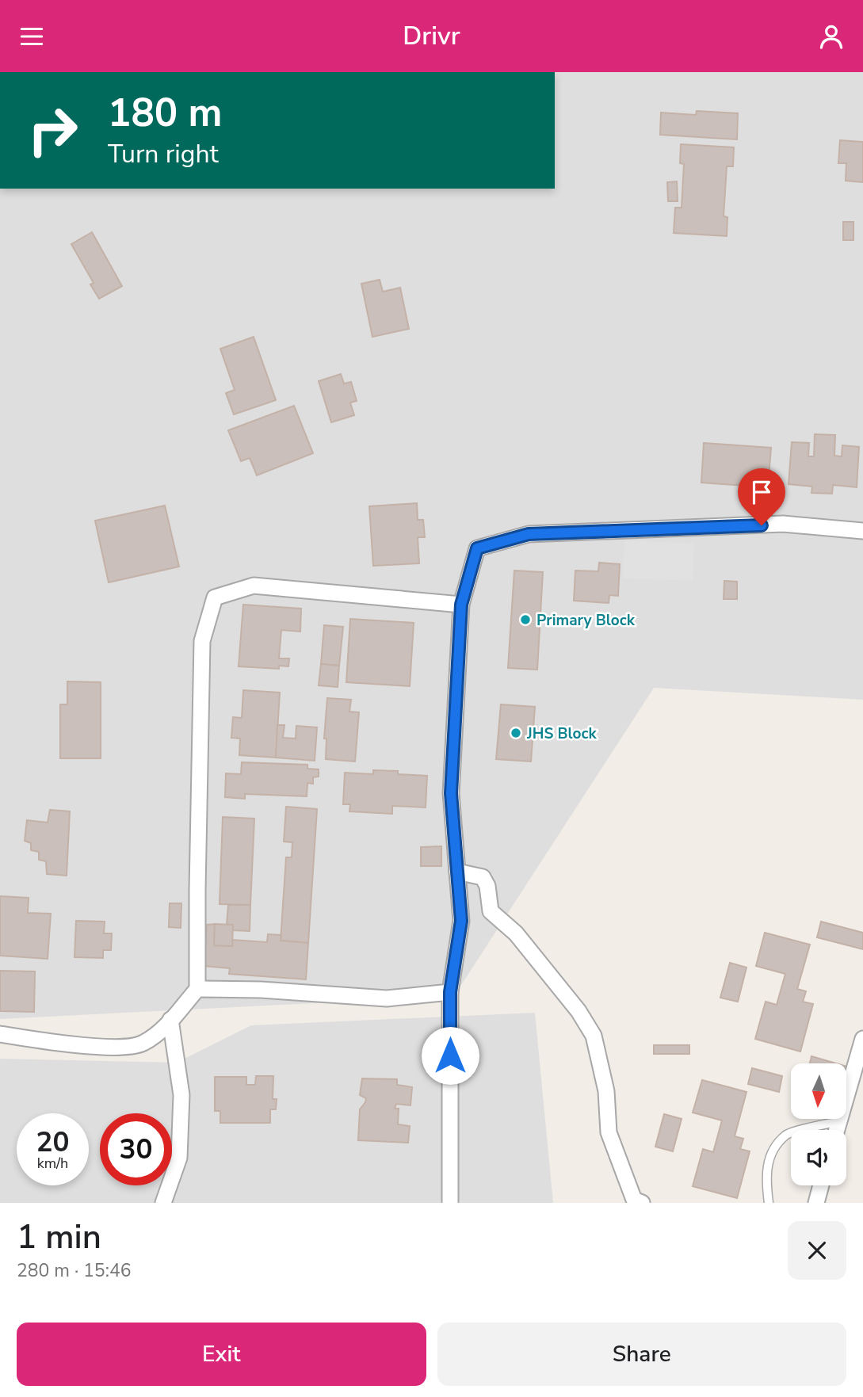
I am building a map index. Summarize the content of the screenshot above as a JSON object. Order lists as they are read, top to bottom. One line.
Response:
{"places":["Primary Block","JHS Block"],"north":"bottom","page":{"header":"Drivr","turn":["180 m","Turn right"],"speed":"20 km/h","limit":"30","heading":["1 min","280 m · 15:46"],"buttons":["Exit","Share"]}}
